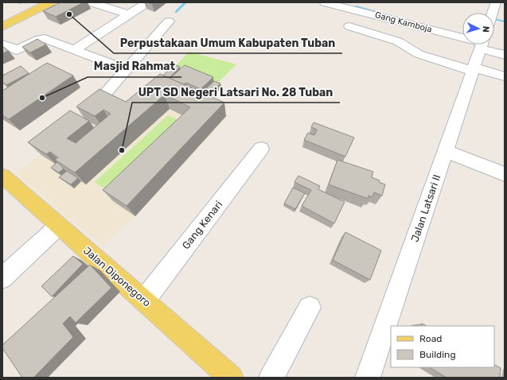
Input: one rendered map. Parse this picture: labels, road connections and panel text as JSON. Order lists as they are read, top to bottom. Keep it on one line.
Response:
{"streets":{"main road":["Jalan Diponegoro"],"street":["Gang Kamboja","Jalan Latsari II","Gang Kenari"]},"crossings":[["Gang Kenari","Jalan Diponegoro"]],"places":["Perpustakaan Umum Kabupaten Tuban","Masjid Rahmat","UPT SD Negeri Latsari No. 28 Tuban"],"legend":["Road","Building"],"north":"right"}
